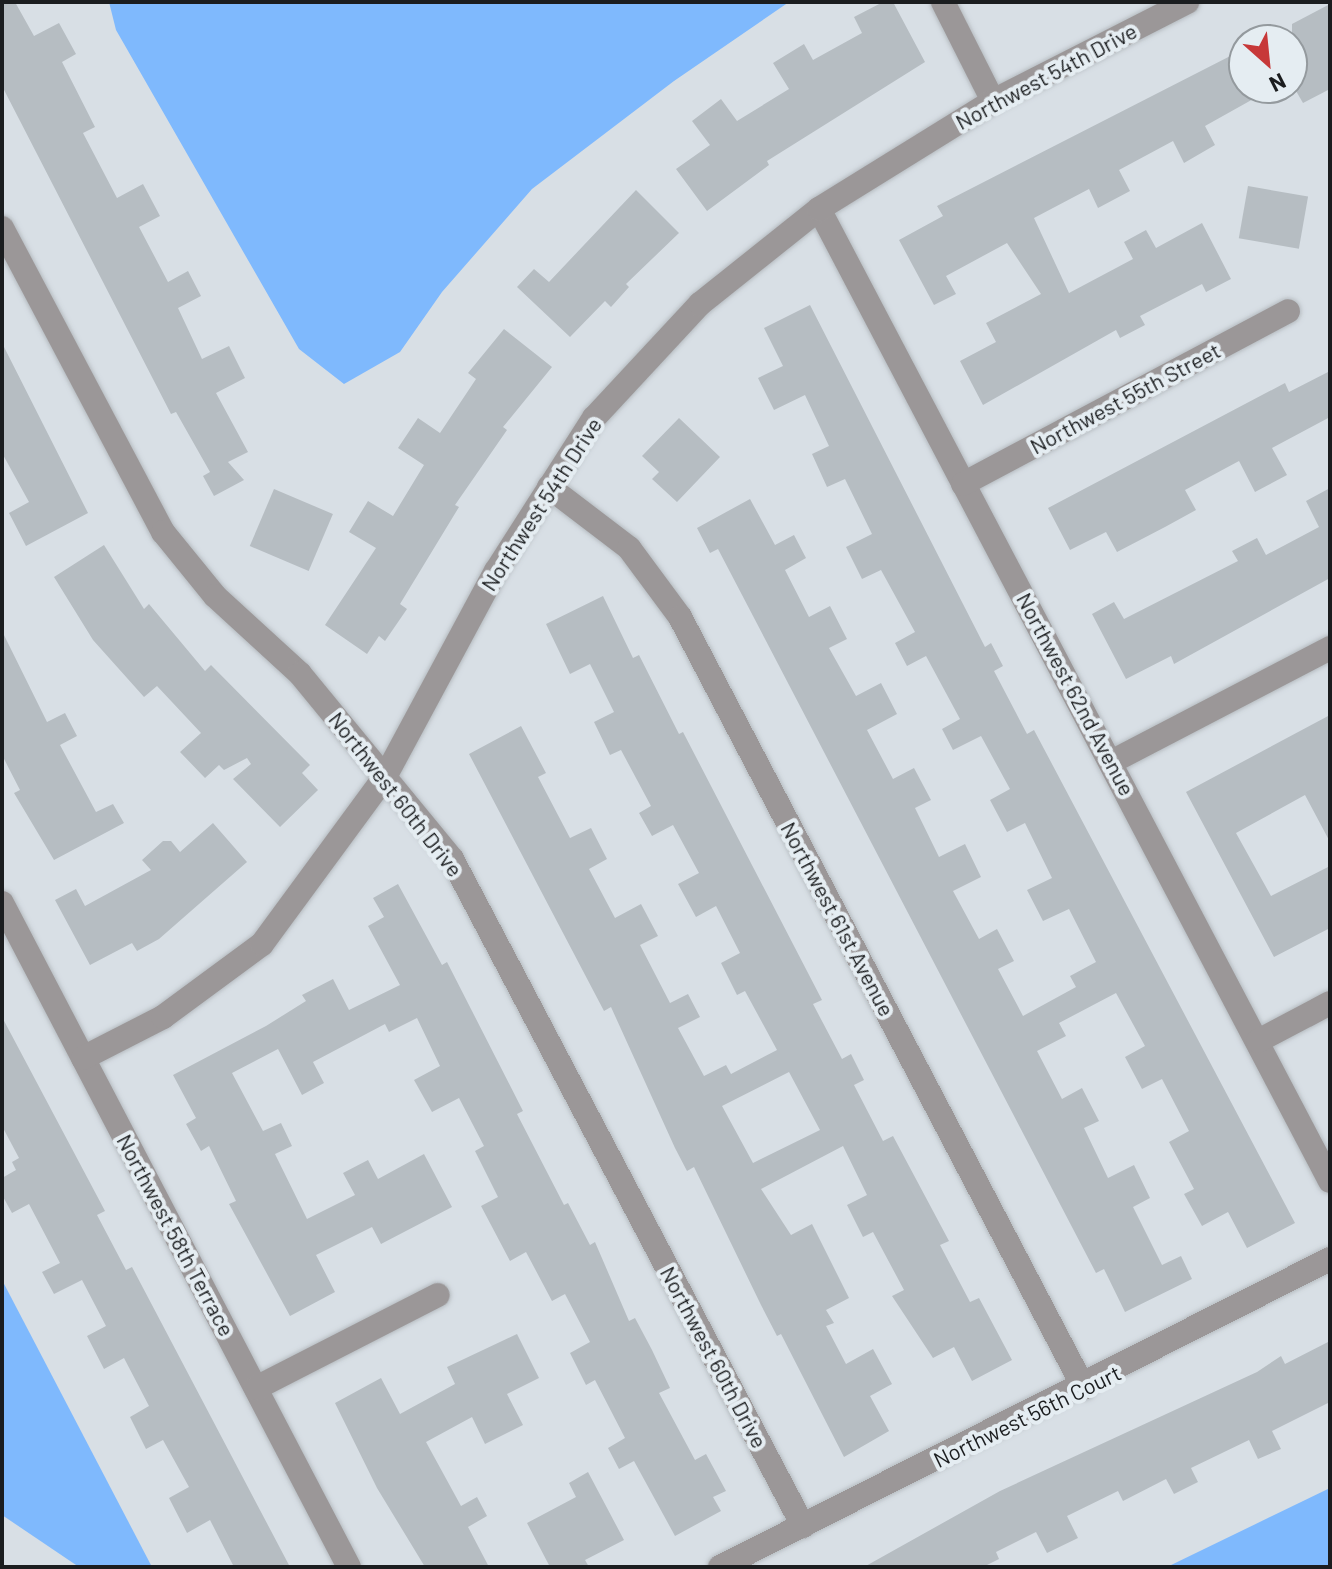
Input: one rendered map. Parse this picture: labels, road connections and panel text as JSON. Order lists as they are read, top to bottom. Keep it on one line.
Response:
{"streets":{"street":["Northwest 54th Drive","Northwest 55th Street","Northwest 62nd Avenue","Northwest 60th Drive","Northwest 61st Avenue","Northwest 58th Terrace","Northwest 56th Court"]},"crossings":[["Northwest 54th Drive","Northwest 62nd Avenue"],["Northwest 54th Drive","Northwest 60th Drive"],["Northwest 54th Drive","Northwest 61st Avenue"],["Northwest 54th Drive","Northwest 58th Terrace"],["Northwest 55th Street","Northwest 62nd Avenue"],["Northwest 60th Drive","Northwest 56th Court"],["Northwest 61st Avenue","Northwest 56th Court"]],"north":"bottom right"}
